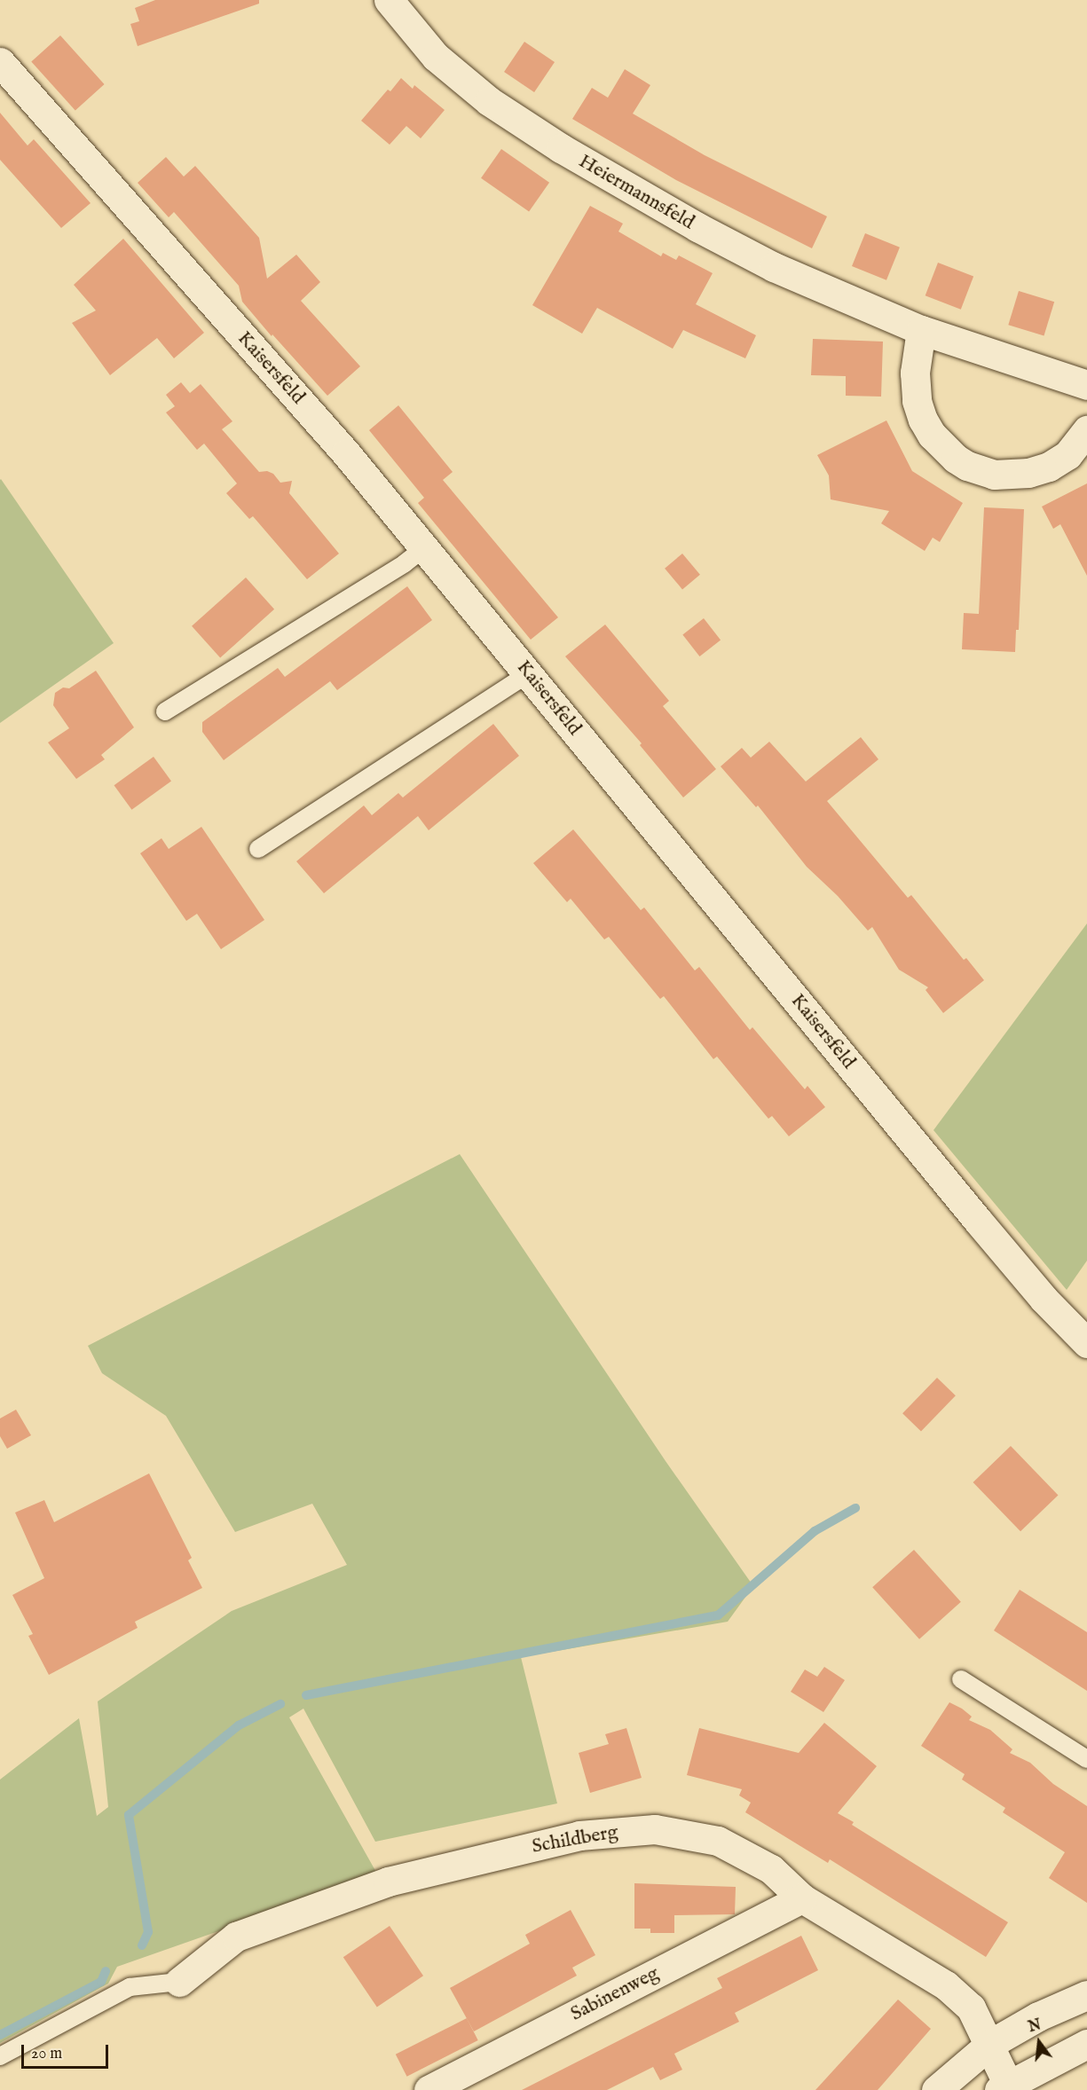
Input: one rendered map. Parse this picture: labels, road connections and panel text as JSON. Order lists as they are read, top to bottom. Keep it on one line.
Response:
{"streets":{"street":["Heiermannsfeld","Kaisersfeld","Schildberg","Sabinenweg"]},"crossings":[["Schildberg","Sabinenweg"]],"scale_bar":"20 m","north":"top"}
